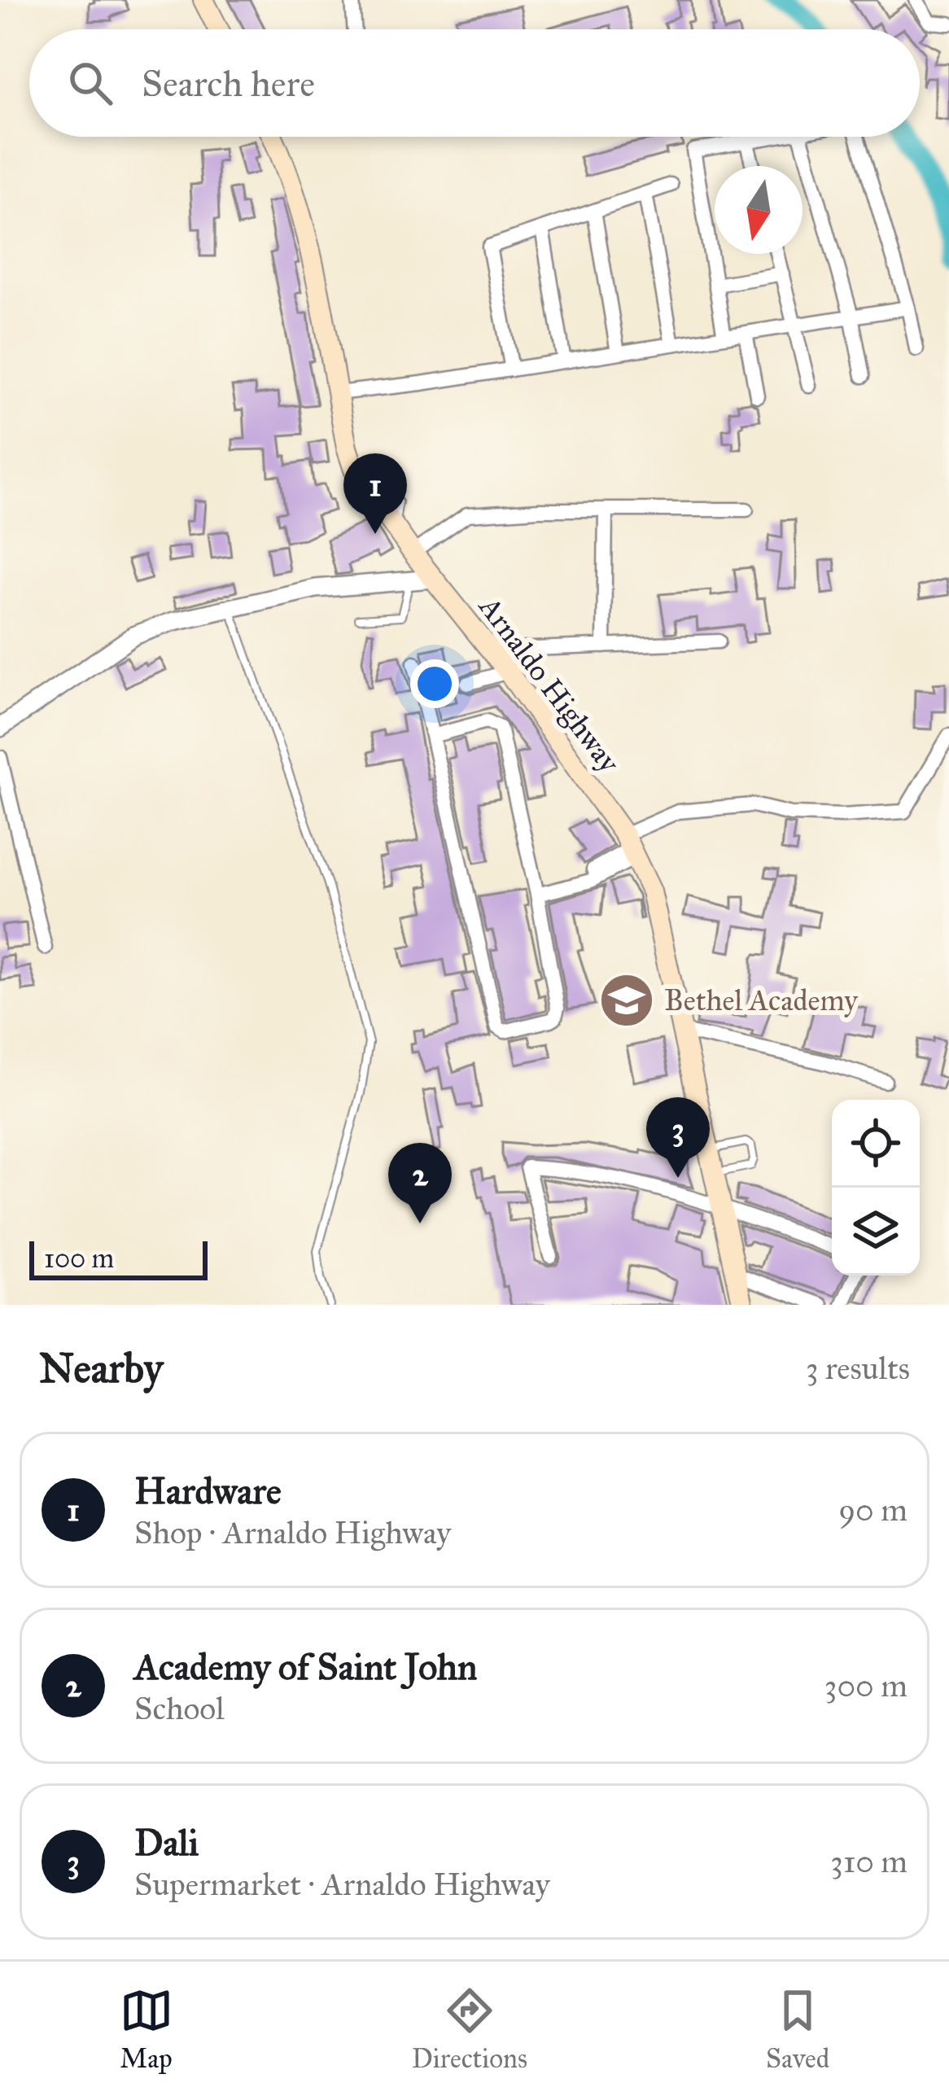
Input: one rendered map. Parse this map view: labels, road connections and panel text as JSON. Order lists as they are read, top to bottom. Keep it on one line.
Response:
{"streets":{"main road":["Arnaldo Highway"]},"places":{"school or university":["Bethel Academy"]},"scale_bar":"100 m","north":"bottom","page":{"search":"Search here","pins":["1","3","2"],"scale":"100 m","heading":["Nearby","3 results"],"list":[{"mark":"1","name":"Hardware","note":"Shop · Arnaldo Highway","value":"90 m"},{"mark":"2","name":"Academy of Saint John","note":"School","value":"300 m"},{"mark":"3","name":"Dali","note":"Supermarket · Arnaldo Highway","value":"310 m"}],"nav":["Map","Directions","Saved"]}}
